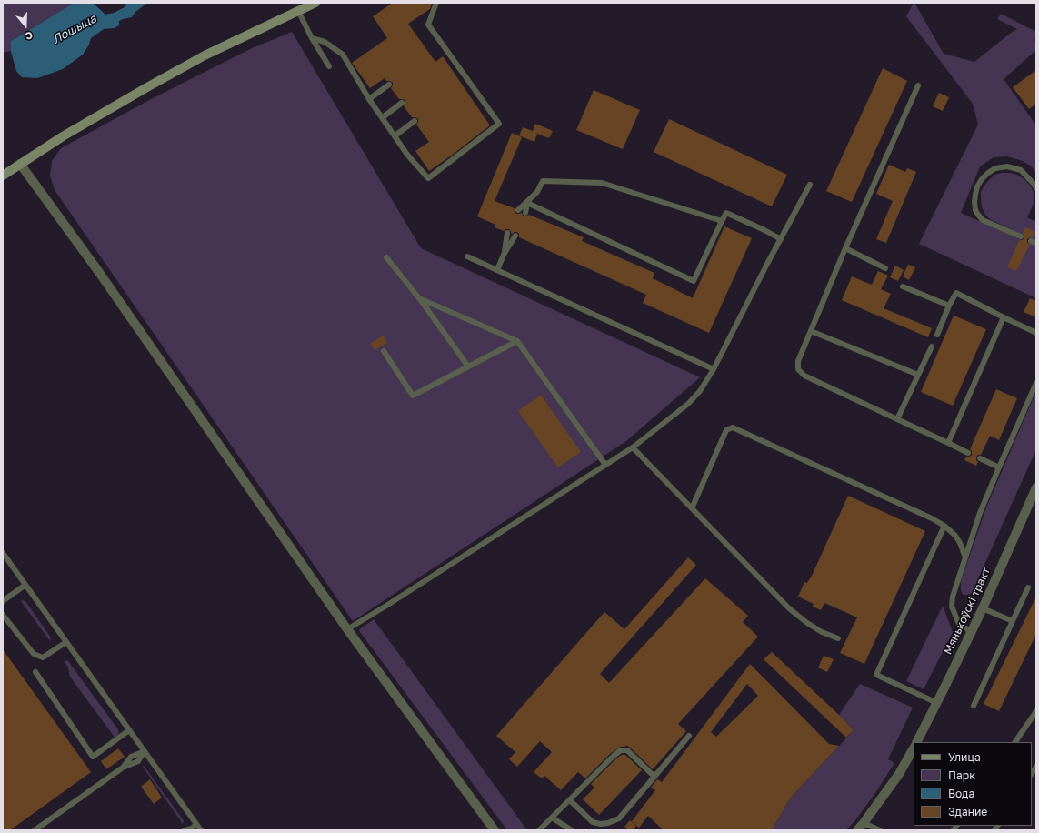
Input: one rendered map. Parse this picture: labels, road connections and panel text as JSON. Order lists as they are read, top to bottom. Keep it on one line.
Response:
{"streets":{"street":["Мянькоўскі тракт"]},"water":["Лошыца"],"legend":["Улица","Парк","Вода","Здание"],"north":"bottom"}
